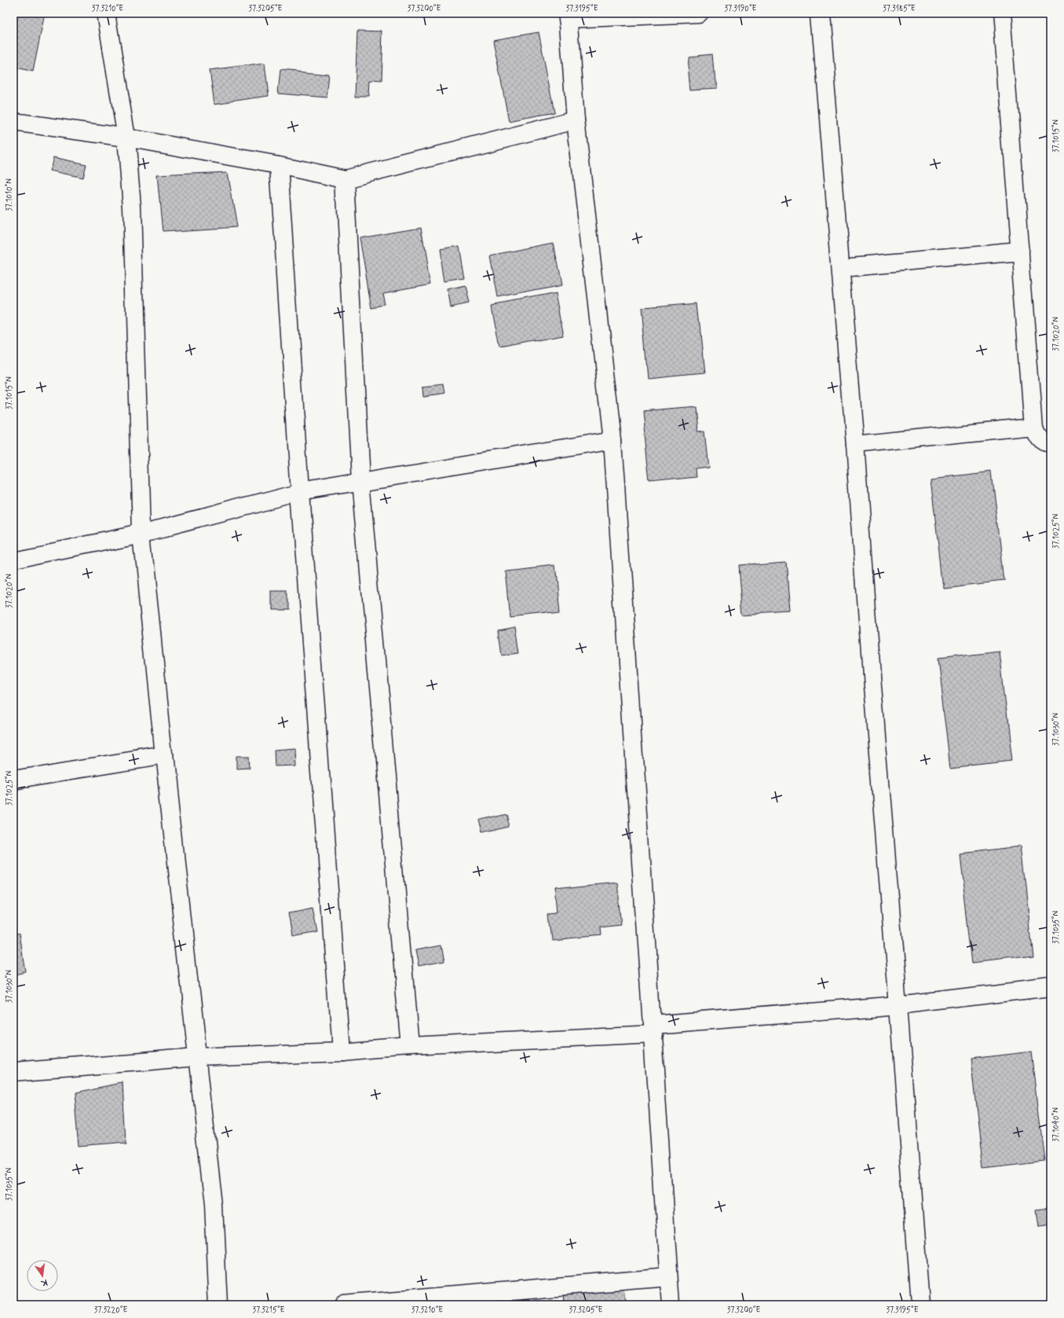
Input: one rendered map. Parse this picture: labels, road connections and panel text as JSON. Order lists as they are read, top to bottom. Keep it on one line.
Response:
{"north":"bottom","coordinates":["37.3210°E","37.3205°E","37.3200°E","37.3195°E","37.3190°E","37.3185°E","37.1015°N","37.1010°N","37.1020°N","37.1025°N","37.1030°N","37.1035°N","37.1040°N","37.3220°E","37.3215°E"]}
